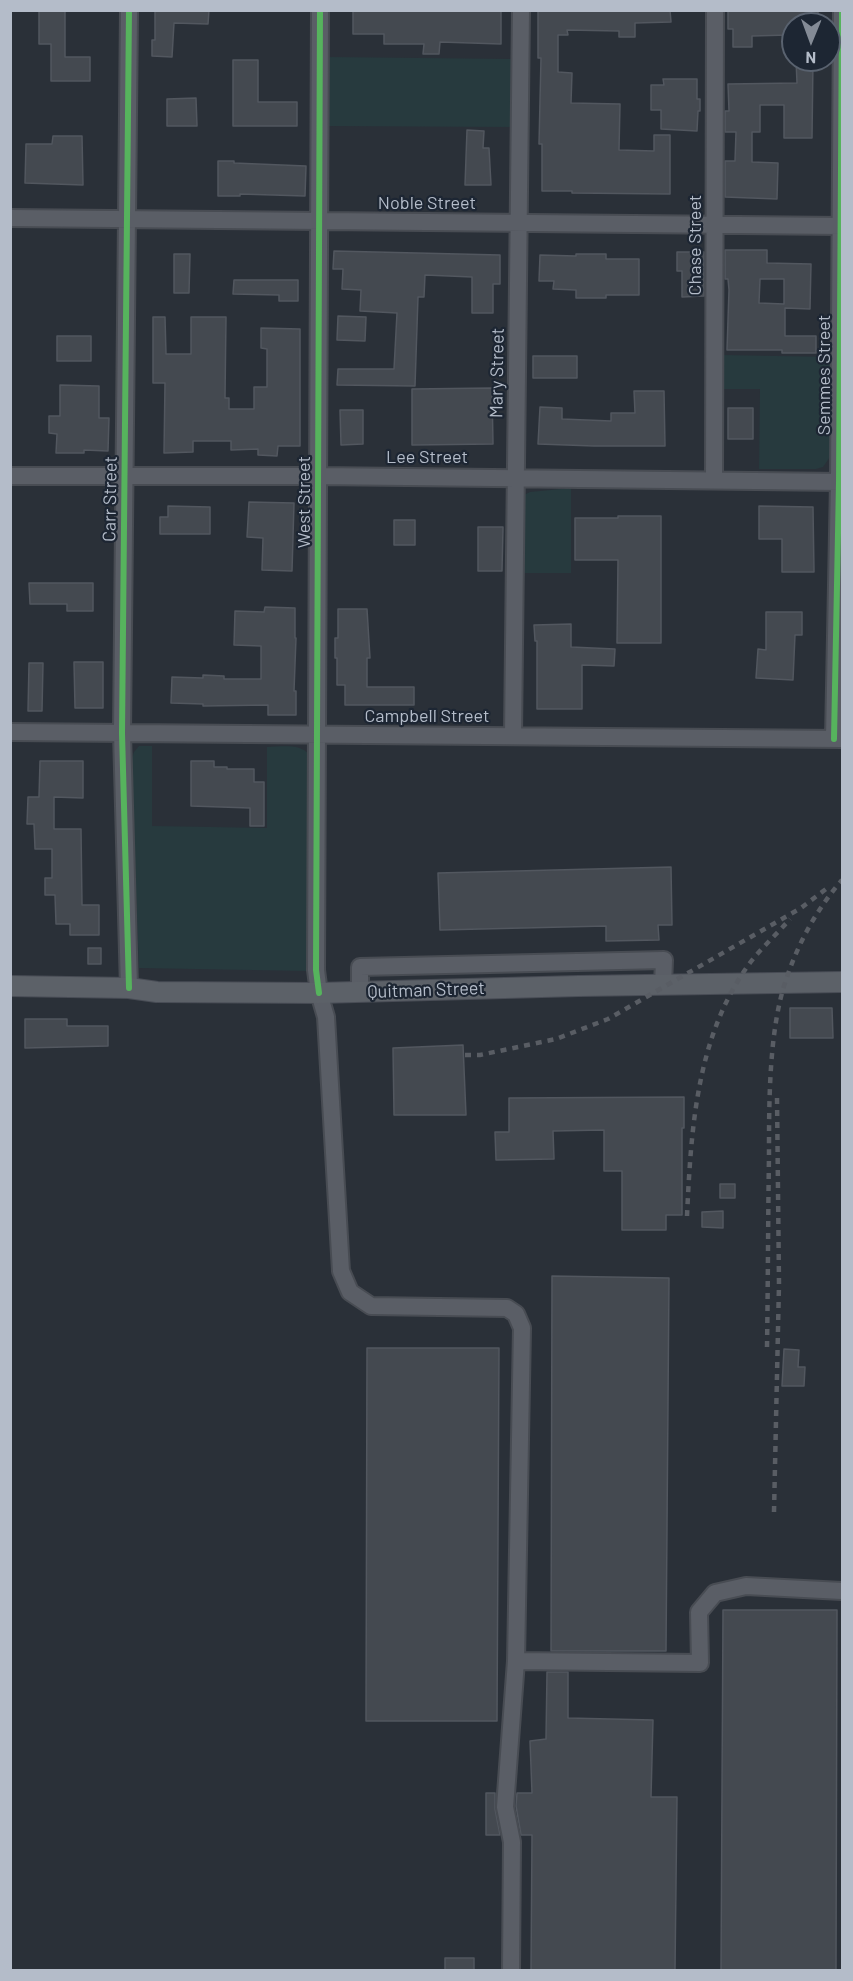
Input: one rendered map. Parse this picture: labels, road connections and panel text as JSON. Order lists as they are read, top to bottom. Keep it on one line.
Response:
{"streets":{"main road":["Quitman Street"],"street":["Noble Street","Chase Street","Mary Street","Semmes Street","Lee Street","Carr Street","West Street","Campbell Street"]},"crossings":[["Noble Street","Chase Street"],["Noble Street","Mary Street"],["Noble Street","Semmes Street"],["Noble Street","Carr Street"],["Noble Street","West Street"],["Chase Street","Lee Street"],["Mary Street","Lee Street"],["Mary Street","Campbell Street"],["Semmes Street","Lee Street"],["Semmes Street","Campbell Street"],["Lee Street","Carr Street"],["Lee Street","West Street"],["Carr Street","Campbell Street"],["Carr Street","Quitman Street"],["West Street","Campbell Street"],["West Street","Quitman Street"]],"north":"bottom"}
